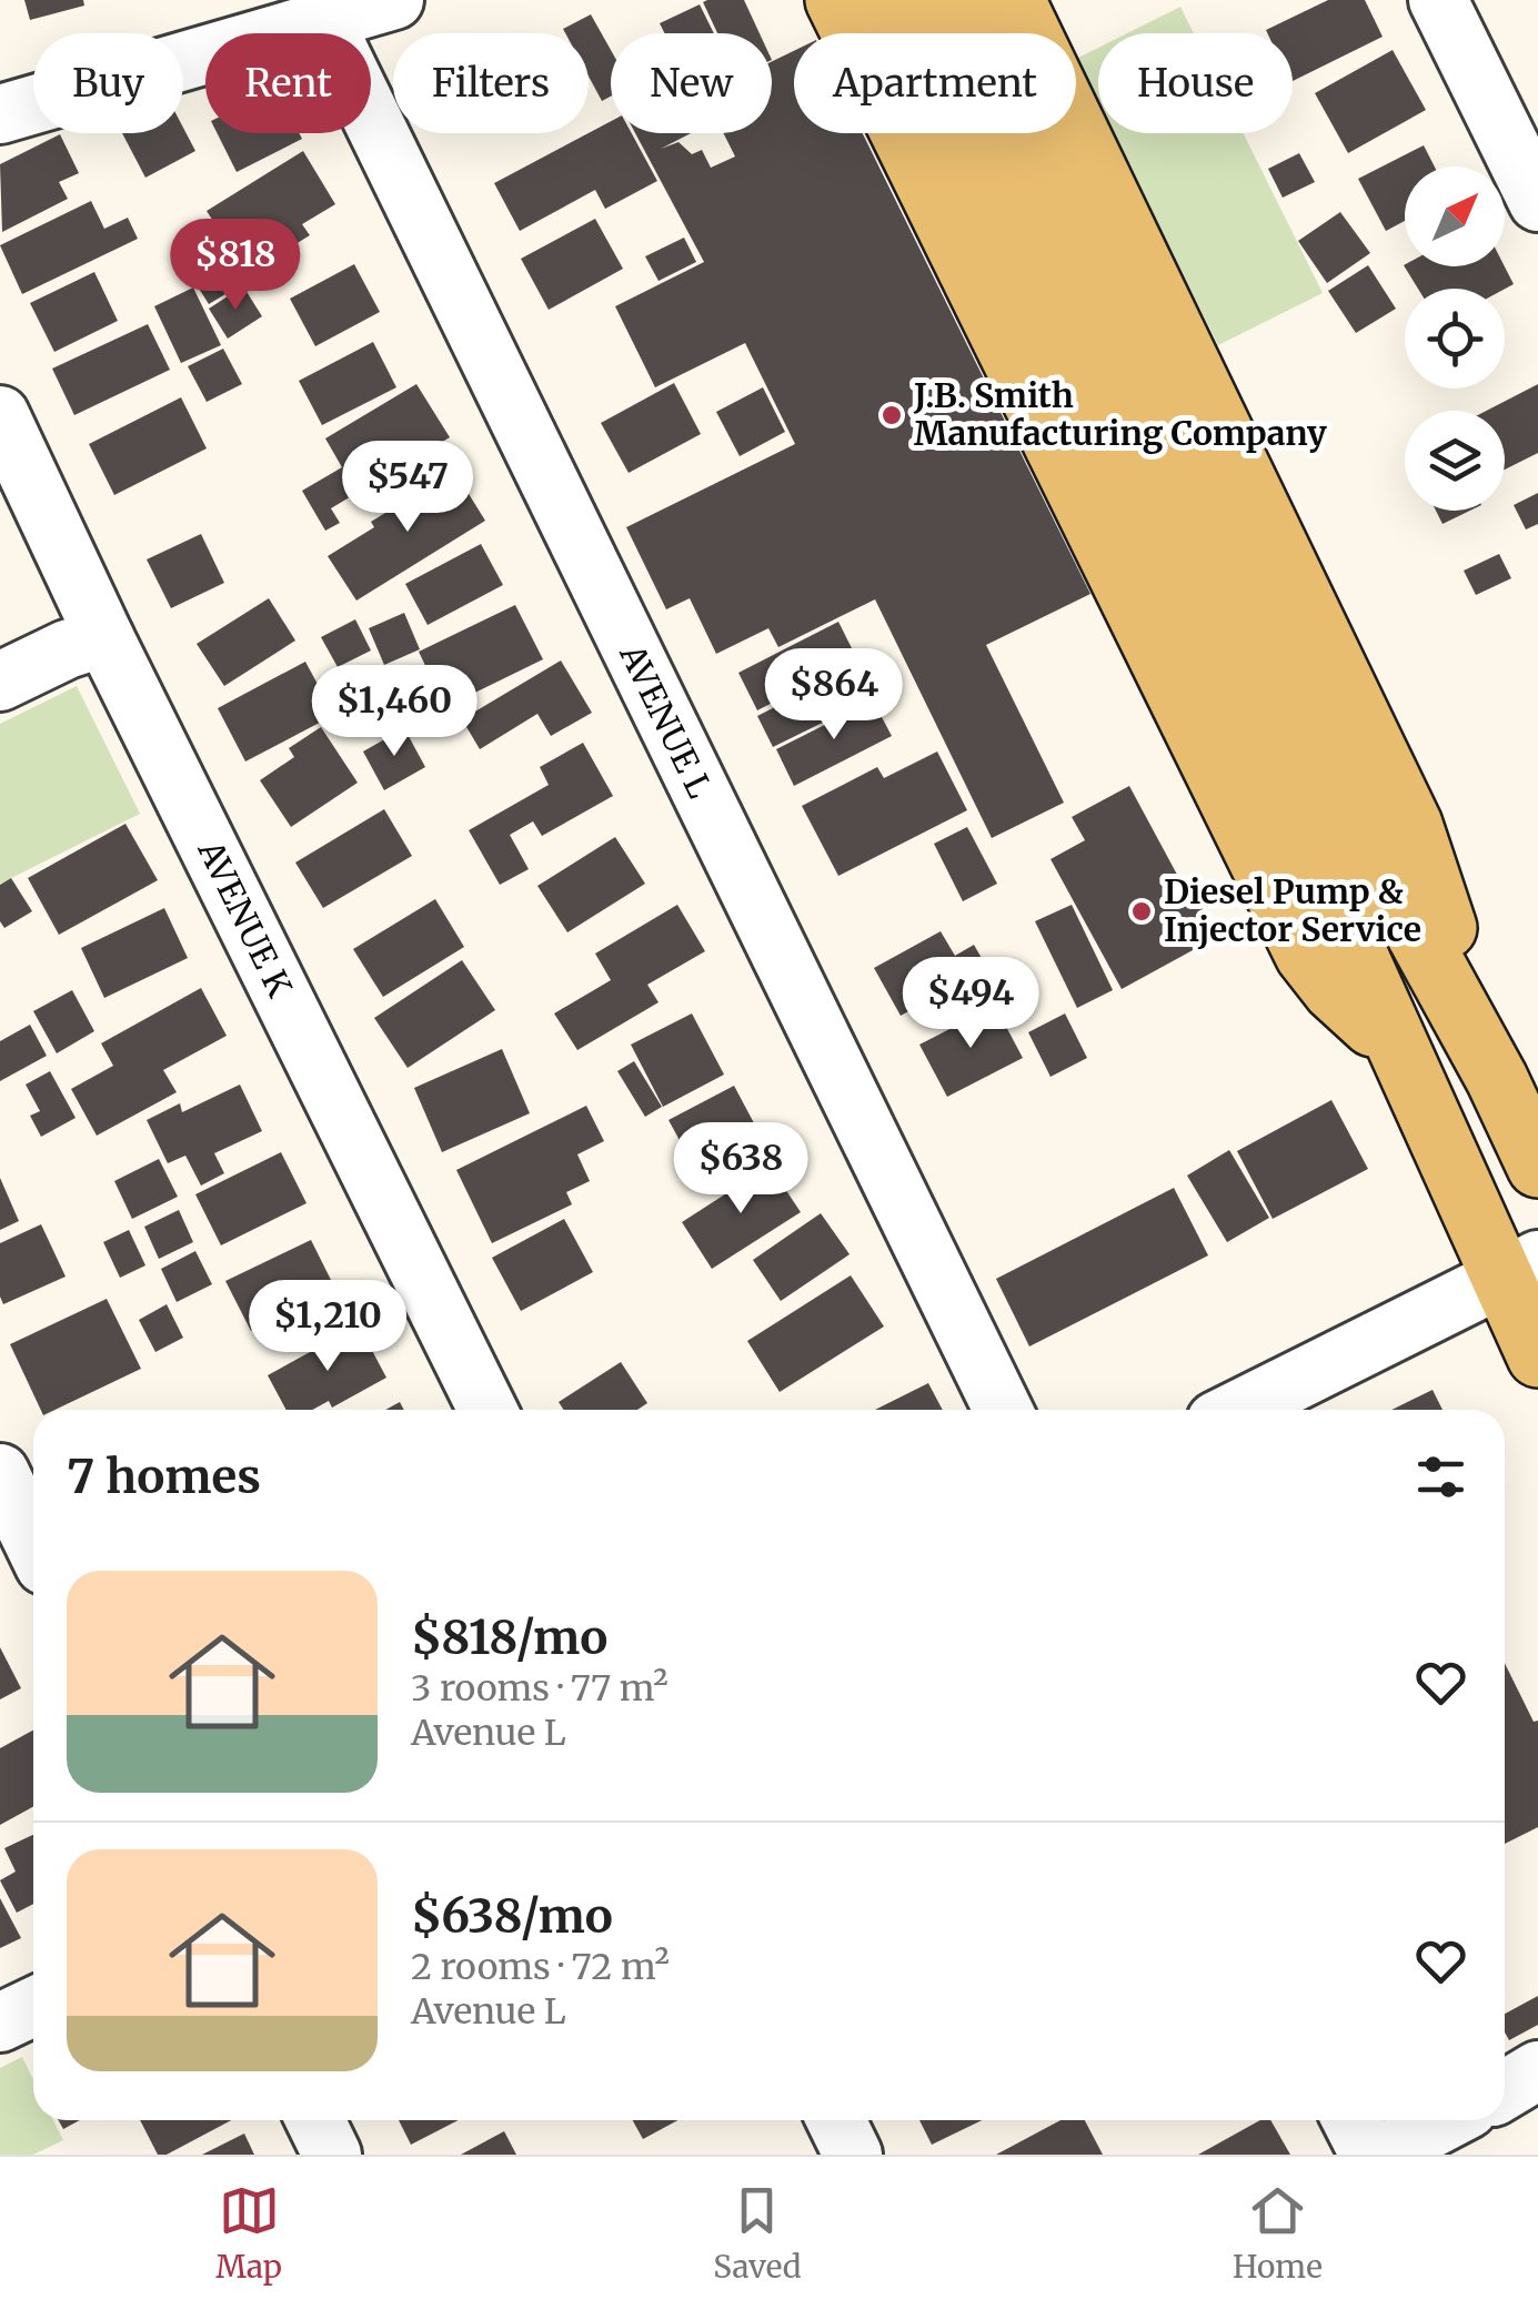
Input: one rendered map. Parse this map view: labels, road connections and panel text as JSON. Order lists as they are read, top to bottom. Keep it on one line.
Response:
{"streets":{"street":["AVENUE L","AVENUE K"]},"places":["J.B. Smith Manufacturing Company","Diesel Pump & Injector Service"],"north":"top right","page":{"chip":["Buy","Rent","Filters","New","Apartment","House"],"price":["$818","$547","$864","$1,460","$494","$638","$1,210"],"heading":"7 homes","list":[{"name":"$818/mo","note":"3 rooms · 77 m² · Avenue L"},{"name":"$638/mo","note":"2 rooms · 72 m² · Avenue L"}],"tabs":["Map","Saved","Home"]}}
